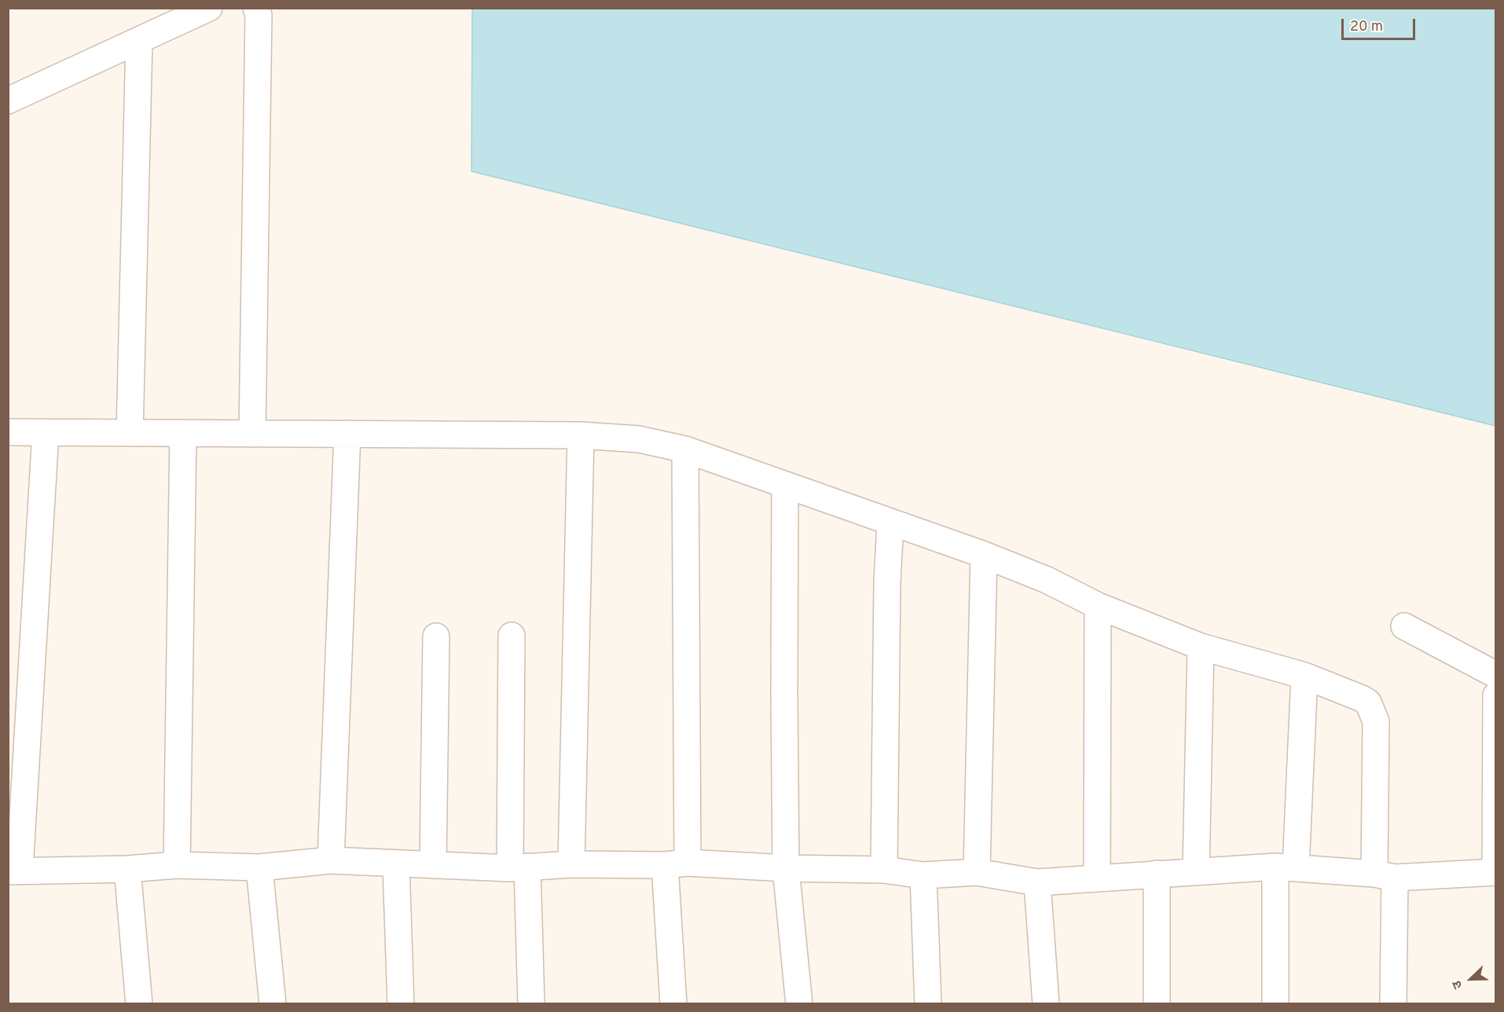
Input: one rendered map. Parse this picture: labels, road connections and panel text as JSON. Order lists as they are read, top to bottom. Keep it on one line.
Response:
{"scale_bar":"20 m","north":"bottom left"}
